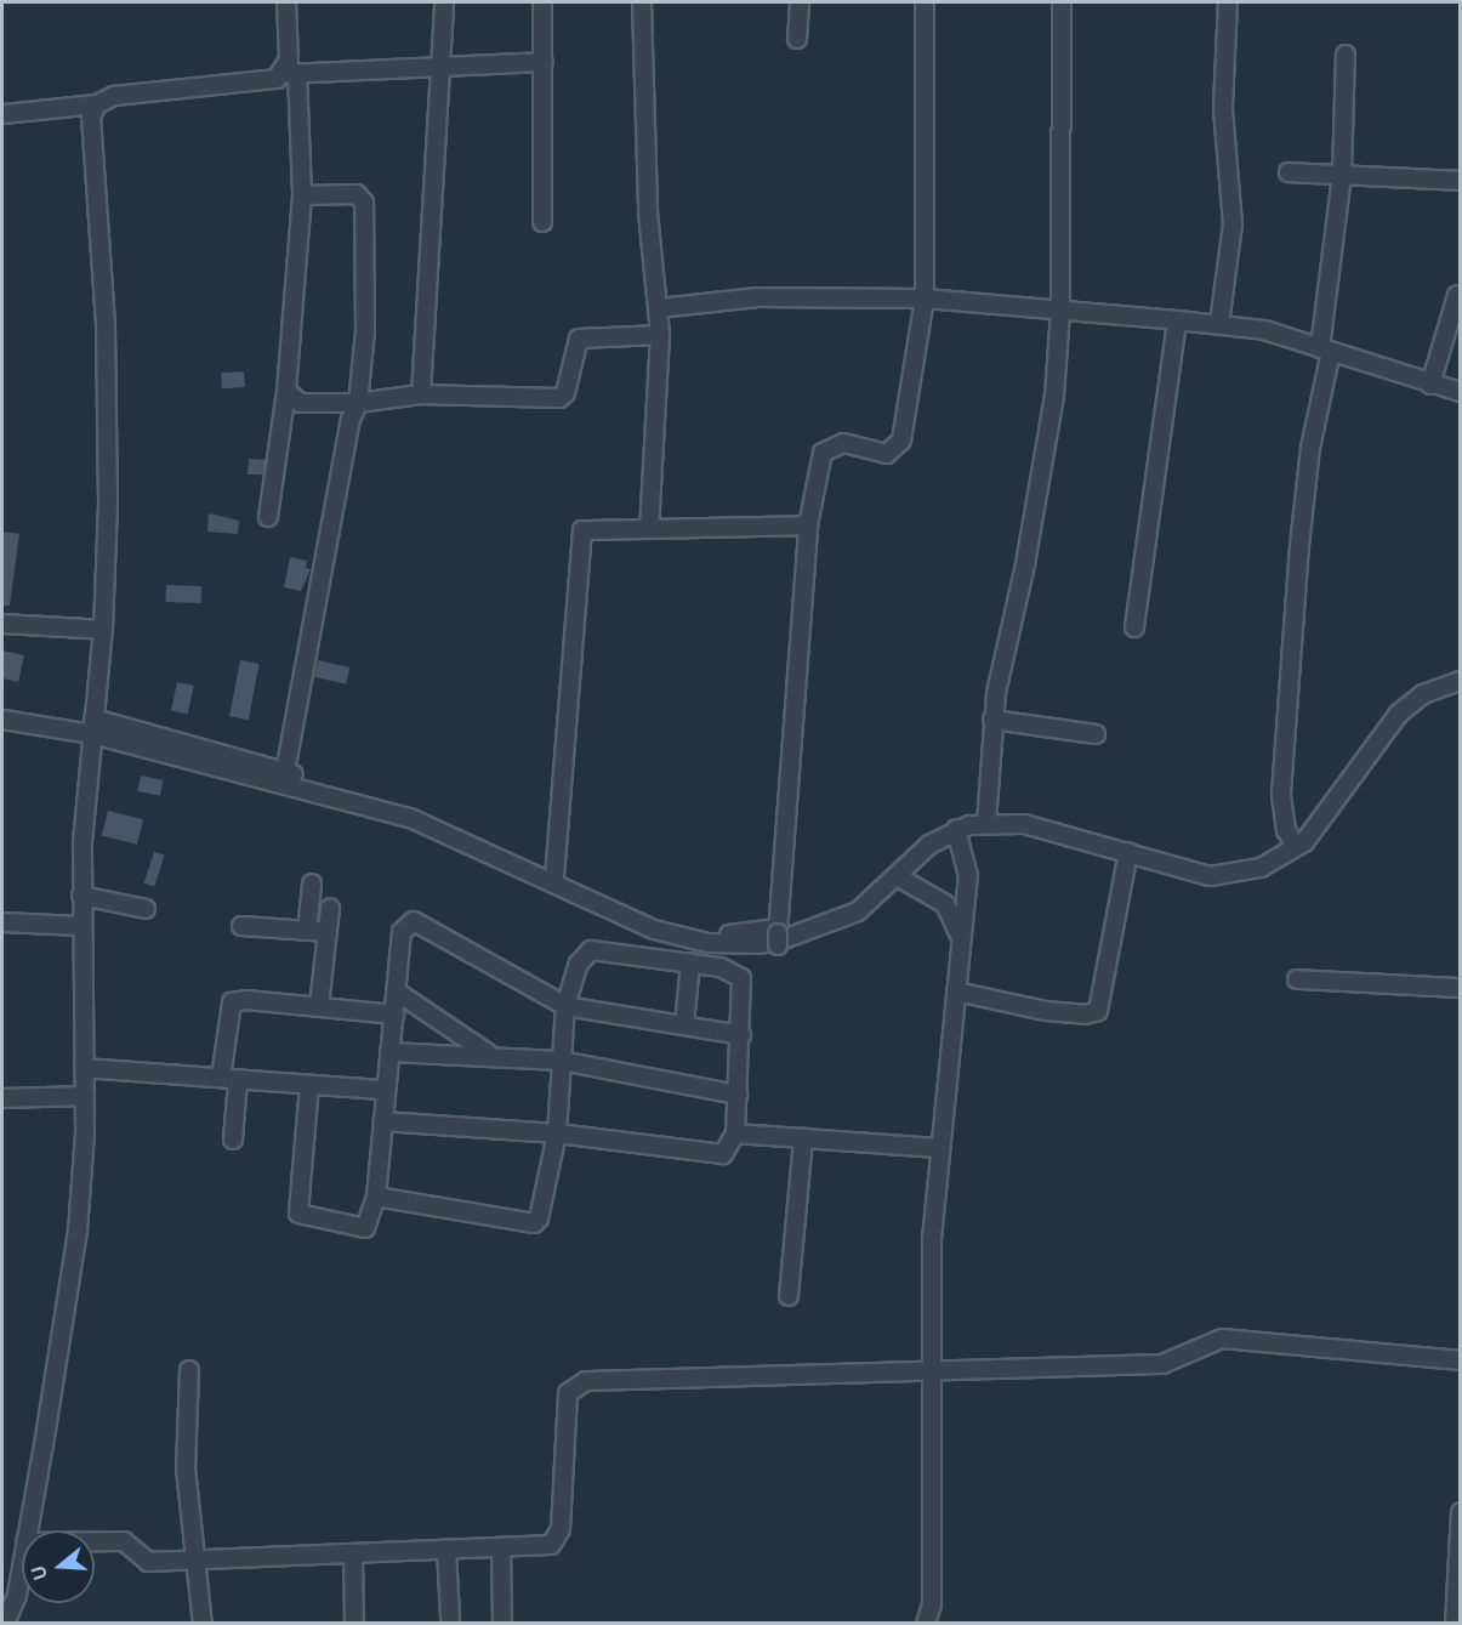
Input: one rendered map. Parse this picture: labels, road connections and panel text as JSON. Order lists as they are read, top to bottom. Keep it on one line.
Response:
{"north":"left"}
